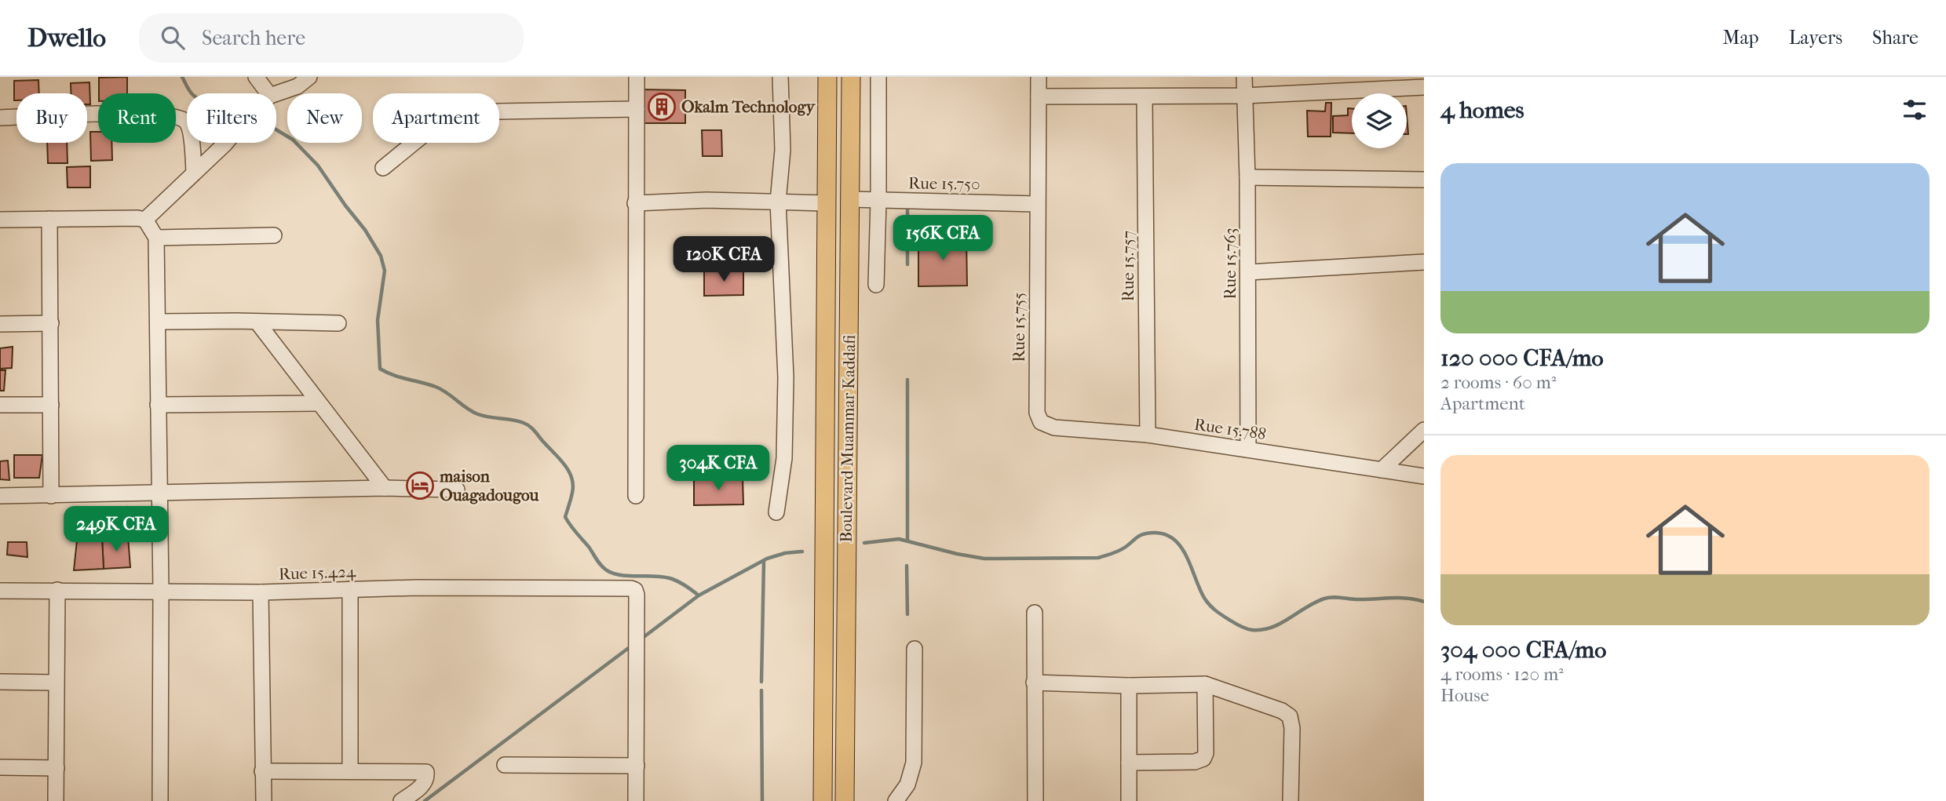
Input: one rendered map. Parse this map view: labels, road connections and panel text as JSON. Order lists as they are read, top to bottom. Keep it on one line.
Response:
{"streets":{"main road":["Boulevard Muammar Kaddafi"],"street":["Rue 15.750","Rue 15.763","Rue 15.757","Rue 15.755","Rue 15.788","Rue 15.424"]},"crossings":[["Rue 15.750","Rue 15.755"],["Rue 15.750","Boulevard Muammar Kaddafi"],["Rue 15.763","Rue 15.788"],["Rue 15.757","Rue 15.788"],["Rue 15.755","Rue 15.788"]],"places":{"building":["Okalm Technology"],"hotel":["maison Ouagadougou"]},"page":{"header":"Dwello","search":"Search here","nav":["Map","Layers","Share"],"heading":"4 homes","chip":["Buy","Rent","Filters","New","Apartment"],"list":[{"name":"120 000 CFA/mo","note":"2 rooms · 60 m² · Apartment"},{"name":"304 000 CFA/mo","note":"4 rooms · 120 m² · House"}],"price":["156K CFA","120K CFA","304K CFA","249K CFA"]}}
